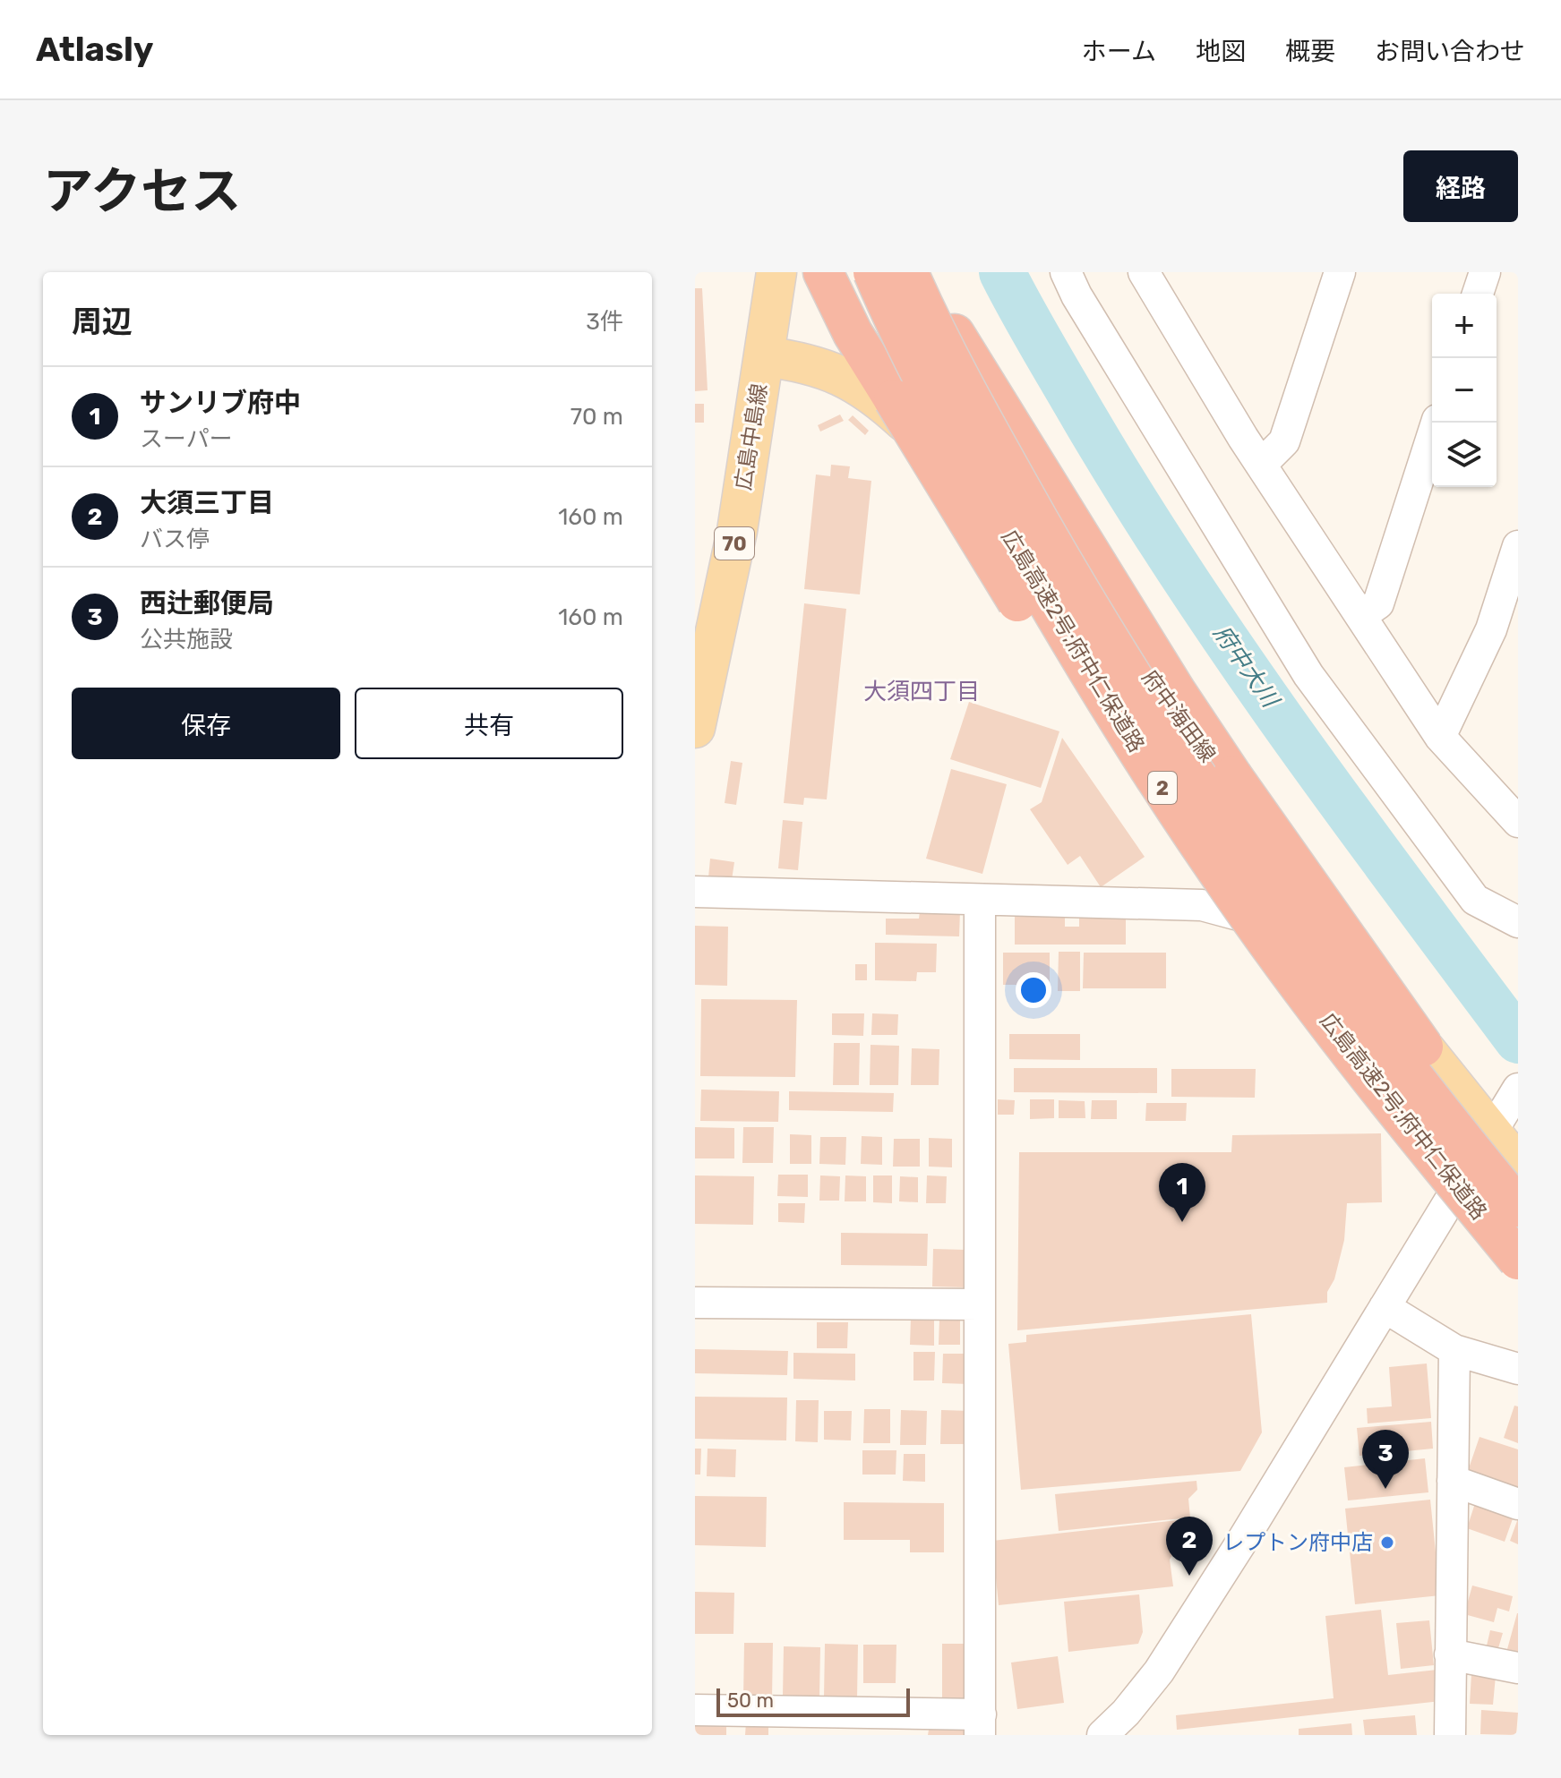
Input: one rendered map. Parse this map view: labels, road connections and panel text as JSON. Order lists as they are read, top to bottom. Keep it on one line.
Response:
{"streets":{"highway":["広島高速2号;府中仁保道路","2"],"main road":["広島中島線","70","府中海田線"]},"crossings":[["広島中島線","府中海田線"]],"districts":["大須四丁目"],"water":["府中大川"],"places":["レプトン府中店"],"scale_bar":"50 m","page":{"header":"Atlasly","nav":["ホーム","地図","概要","お問い合わせ"],"title":"アクセス","buttons":["経路",["保存","共有"]],"heading":["周辺","3件"],"map_buttons":["+","−"],"list":[{"mark":"1","name":"サンリブ府中","note":"スーパー","value":"70 m"},{"mark":"2","name":"大須三丁目","note":"バス停","value":"160 m"},{"mark":"3","name":"西辻郵便局","note":"公共施設","value":"160 m"}],"pins":["1","3","2"],"scale":"50 m"}}
